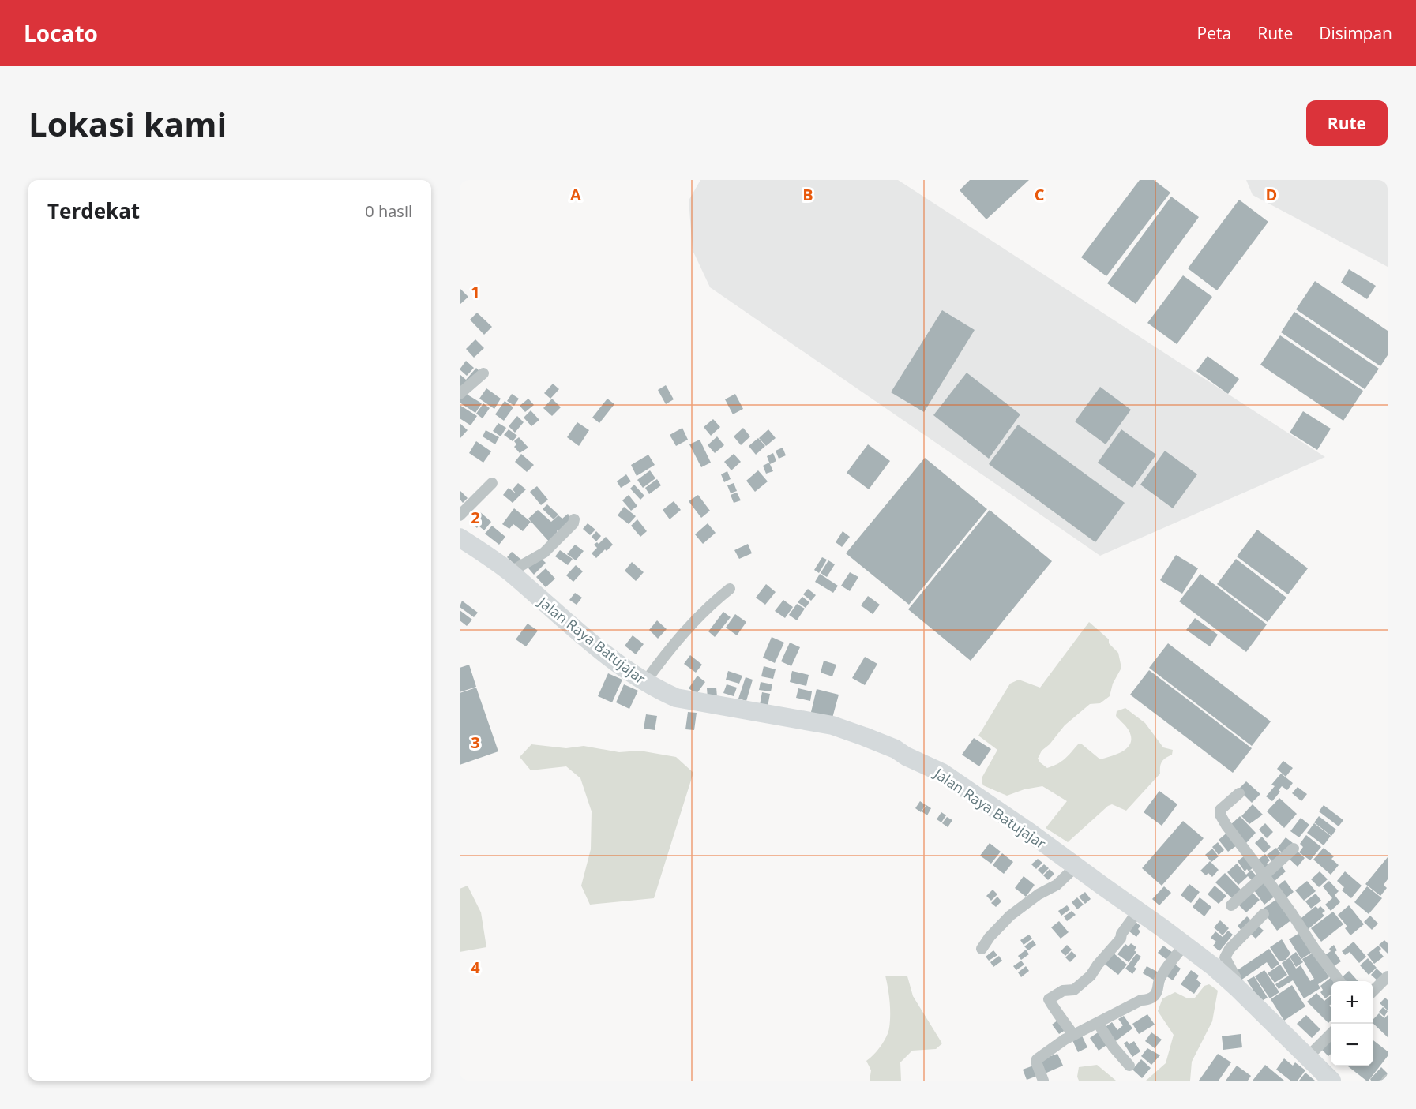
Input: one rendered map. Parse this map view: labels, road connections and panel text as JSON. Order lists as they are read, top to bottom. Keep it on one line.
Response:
{"streets":{"highway":["Jalan Raya Batujajar"]},"page":{"header":"Locato","nav":["Peta","Rute","Disimpan"],"buttons":"Rute","title":"Lokasi kami","heading":["Terdekat","0 hasil"],"map_buttons":["+","−"]},"grid":{"columns":["A","B","C","D"],"rows":["1","2","3","4"]}}
